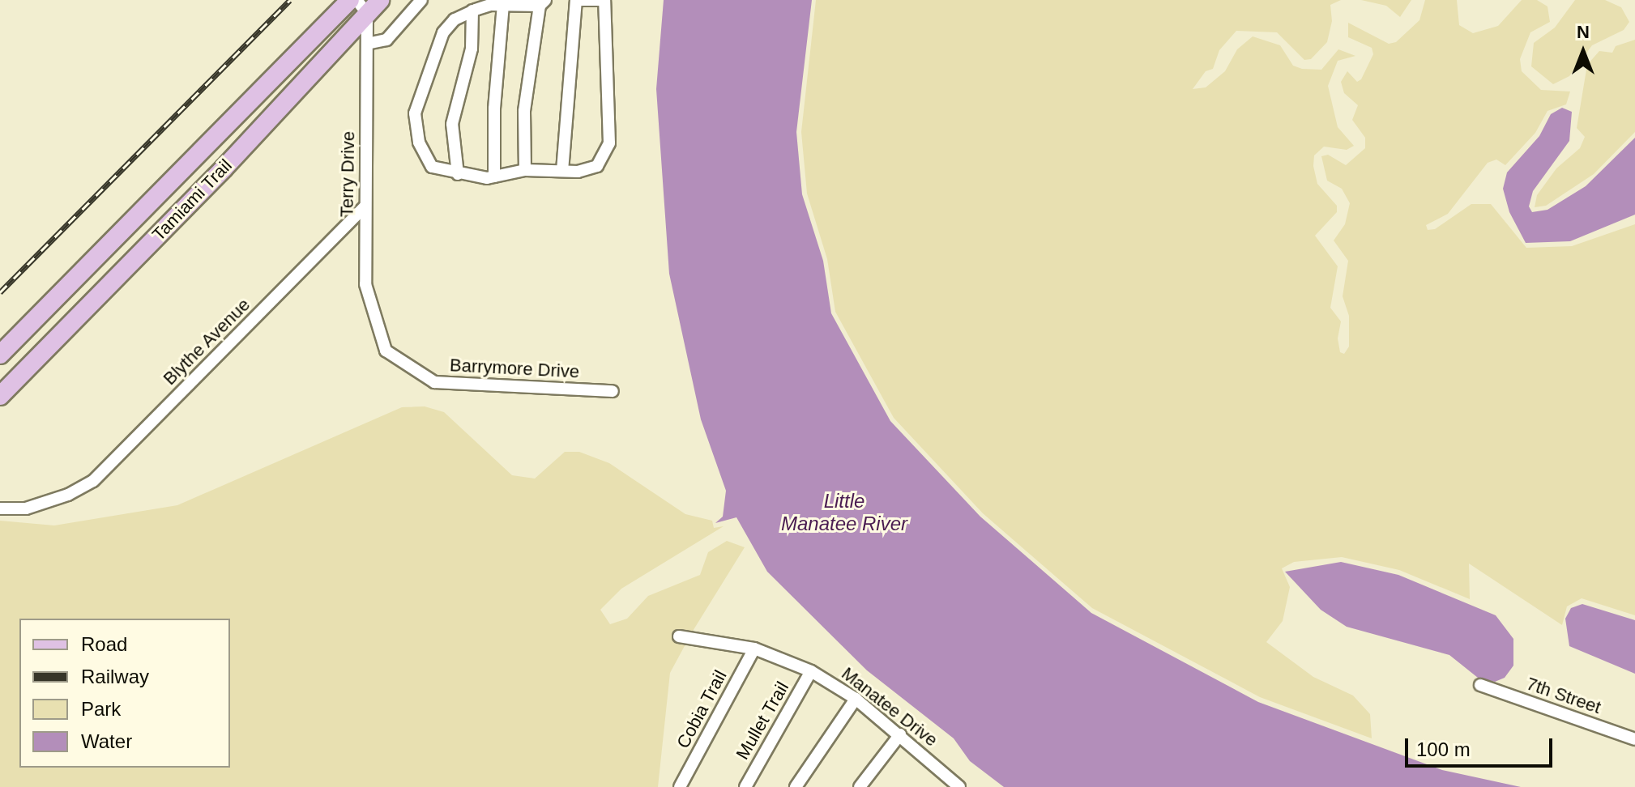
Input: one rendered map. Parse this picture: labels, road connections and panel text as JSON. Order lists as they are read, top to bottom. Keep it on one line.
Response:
{"streets":{"main road":["Tamiami Trail"],"street":["Terry Drive","Blythe Avenue","Barrymore Drive","7th Street","Manatee Drive","Cobia Trail","Mullet Trail"]},"crossings":[["Terry Drive","Tamiami Trail"],["Terry Drive","Blythe Avenue"],["Terry Drive","Barrymore Drive"],["Manatee Drive","Cobia Trail"],["Manatee Drive","Mullet Trail"]],"water":["Little Manatee River"],"legend":["Road","Railway","Park","Water"],"scale_bar":"100 m","north":"top"}
